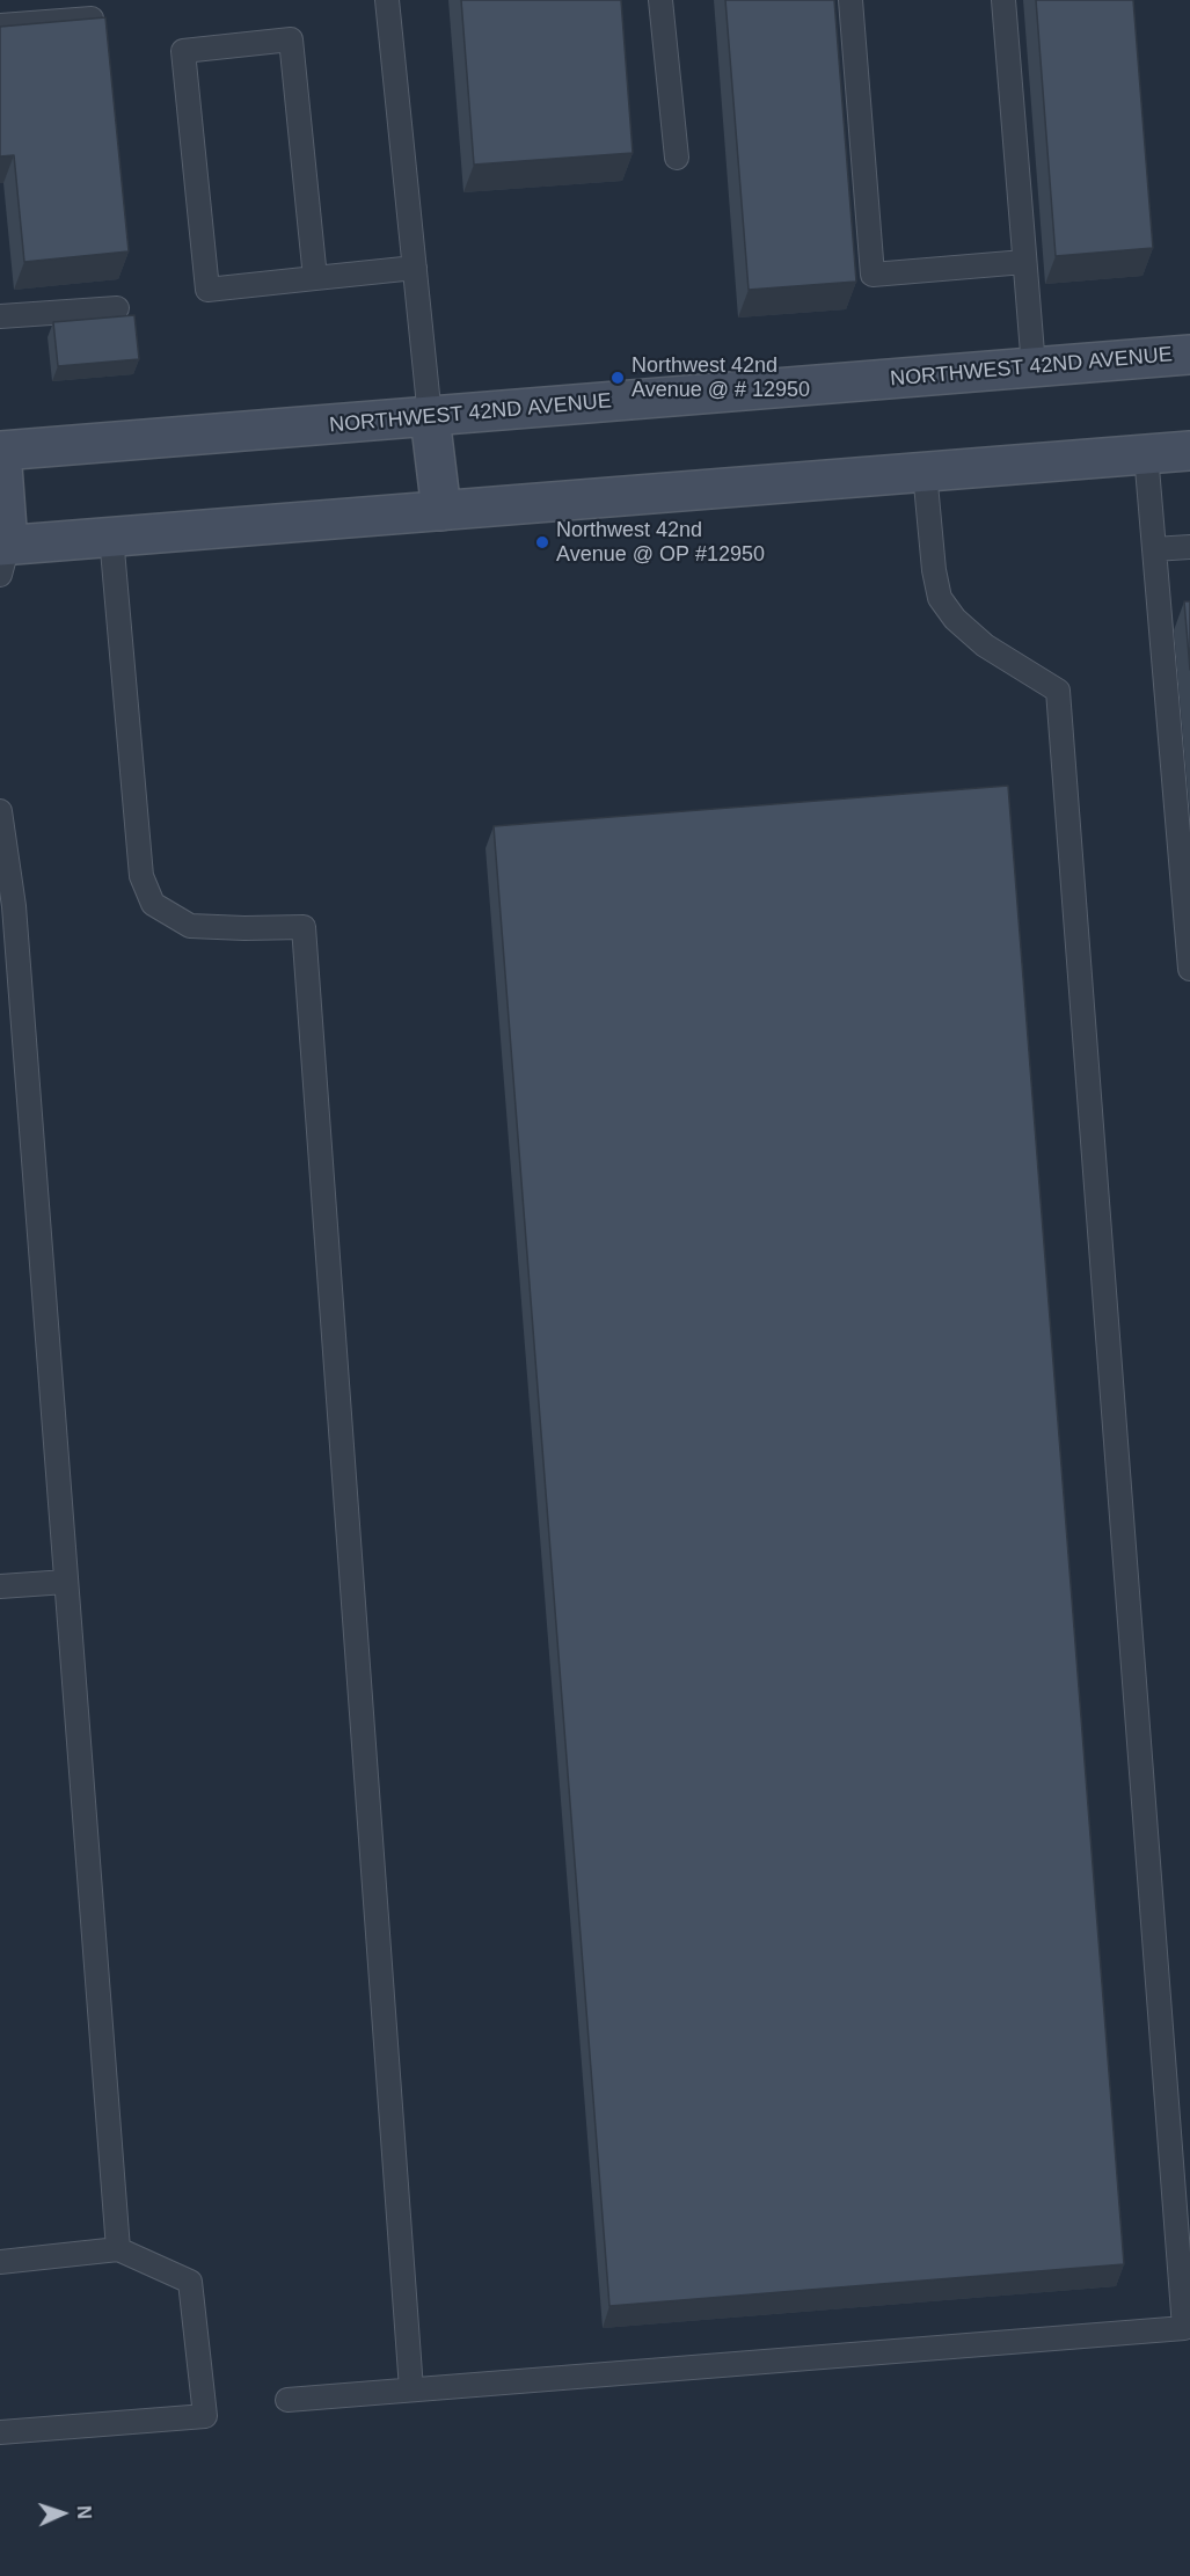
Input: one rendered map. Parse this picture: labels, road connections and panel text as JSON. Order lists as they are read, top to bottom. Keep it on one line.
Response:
{"streets":{"main road":["NORTHWEST 42ND AVENUE"]},"places":["Northwest 42nd Avenue @ # 12950","Northwest 42nd Avenue @ OP #12950"],"north":"right"}
